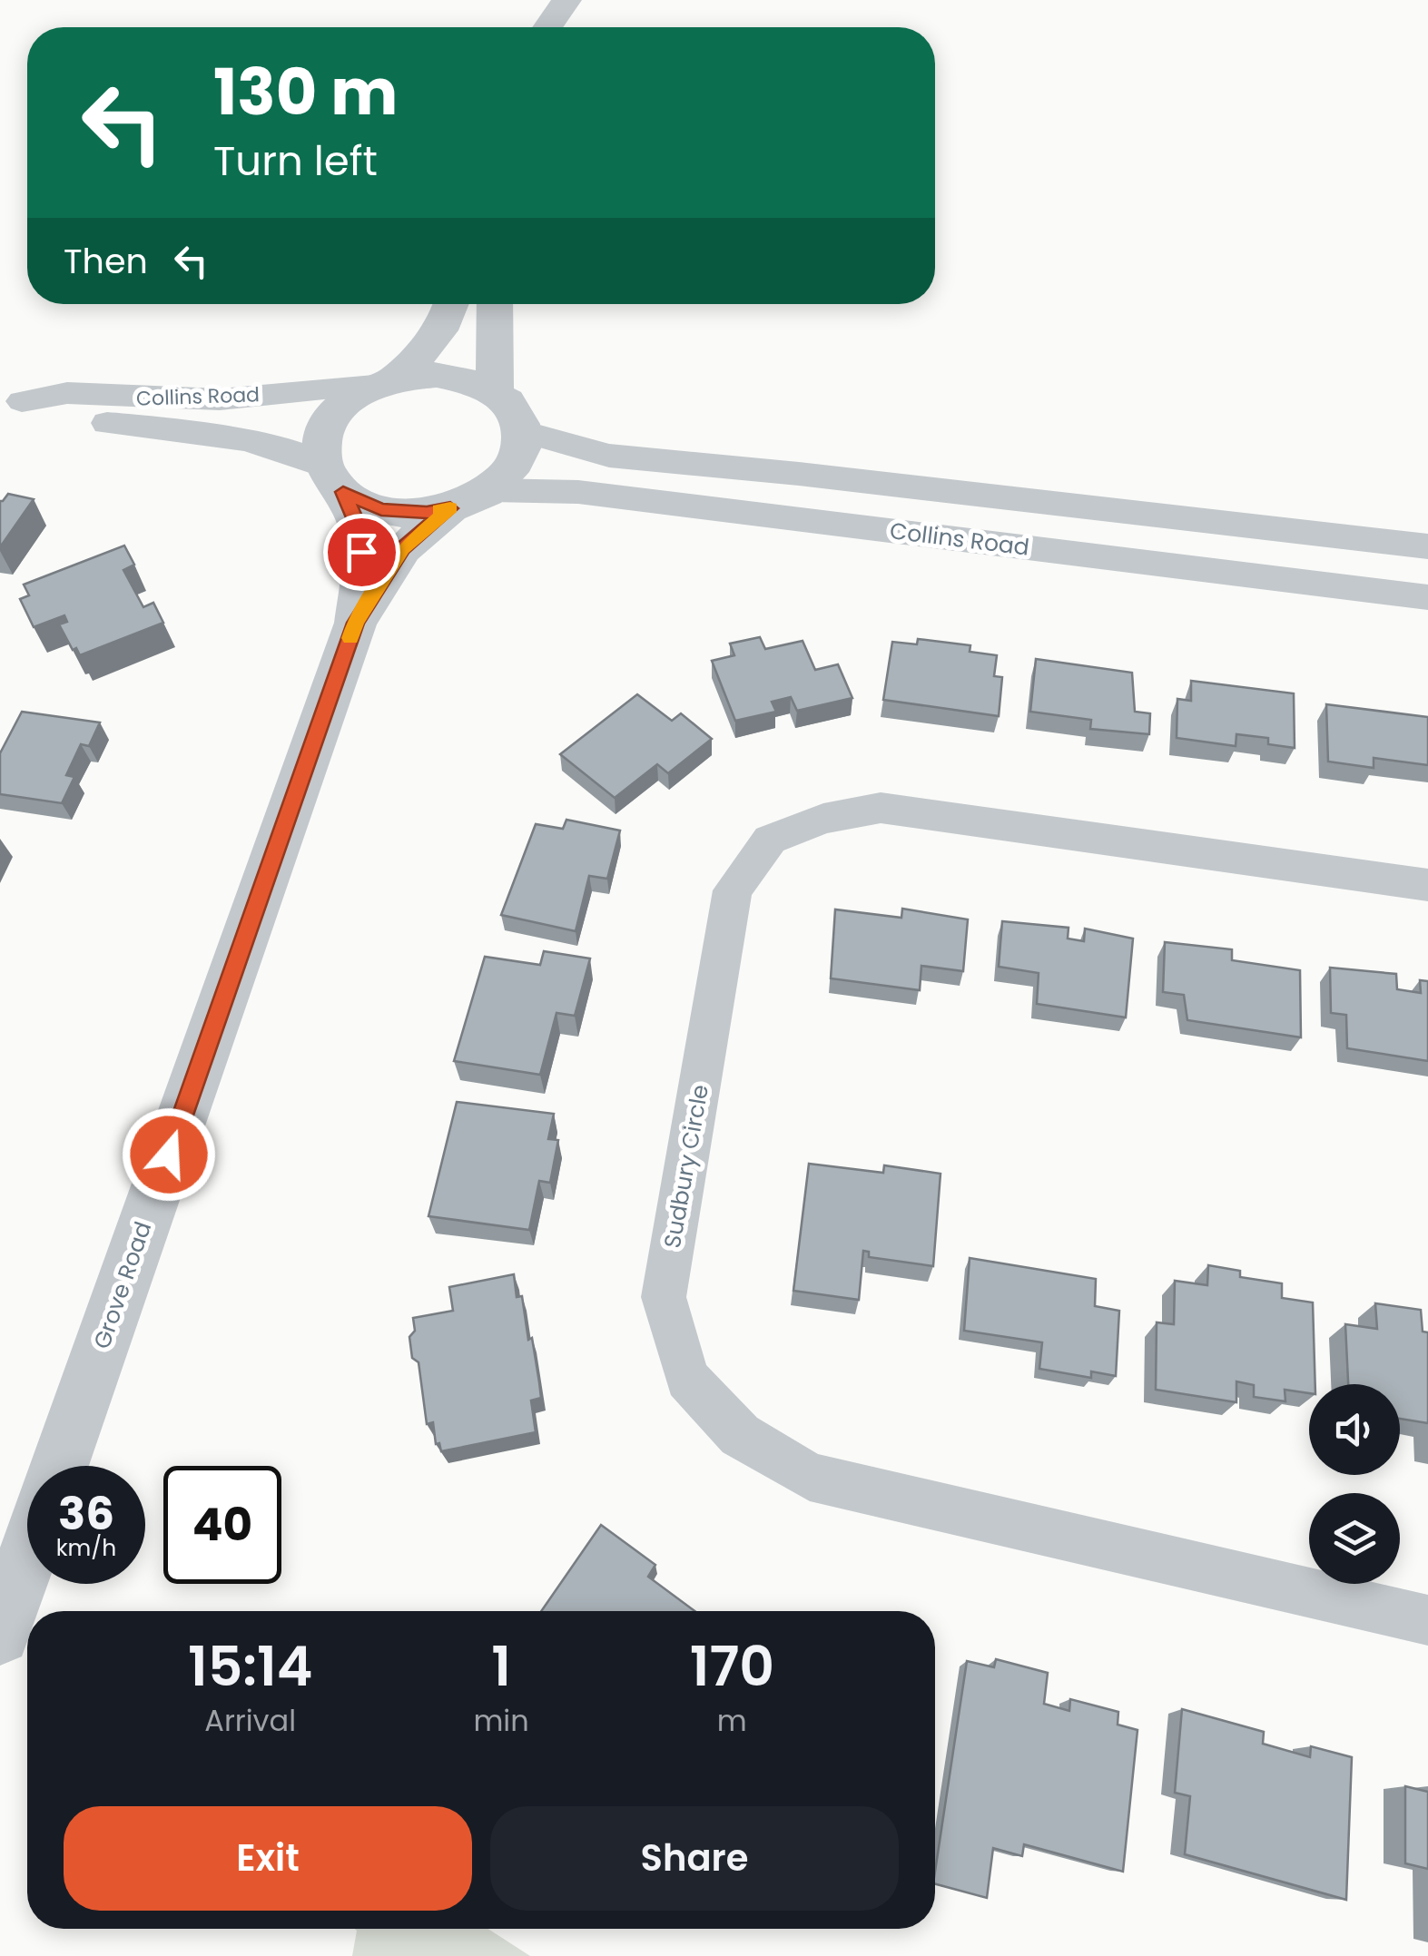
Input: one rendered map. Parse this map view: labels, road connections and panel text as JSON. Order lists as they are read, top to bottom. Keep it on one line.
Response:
{"streets":{"street":["Collins Road","Sudbury Circle","Grove Road"]},"crossings":[["Collins Road","Grove Road"]],"page":{"turn":["130 m","Turn left"],"then":"Then","speed":"36 km/h","limit":"40","eta":["15:14","Arrival","1","min","170","m"],"buttons":["Exit","Share"]}}
